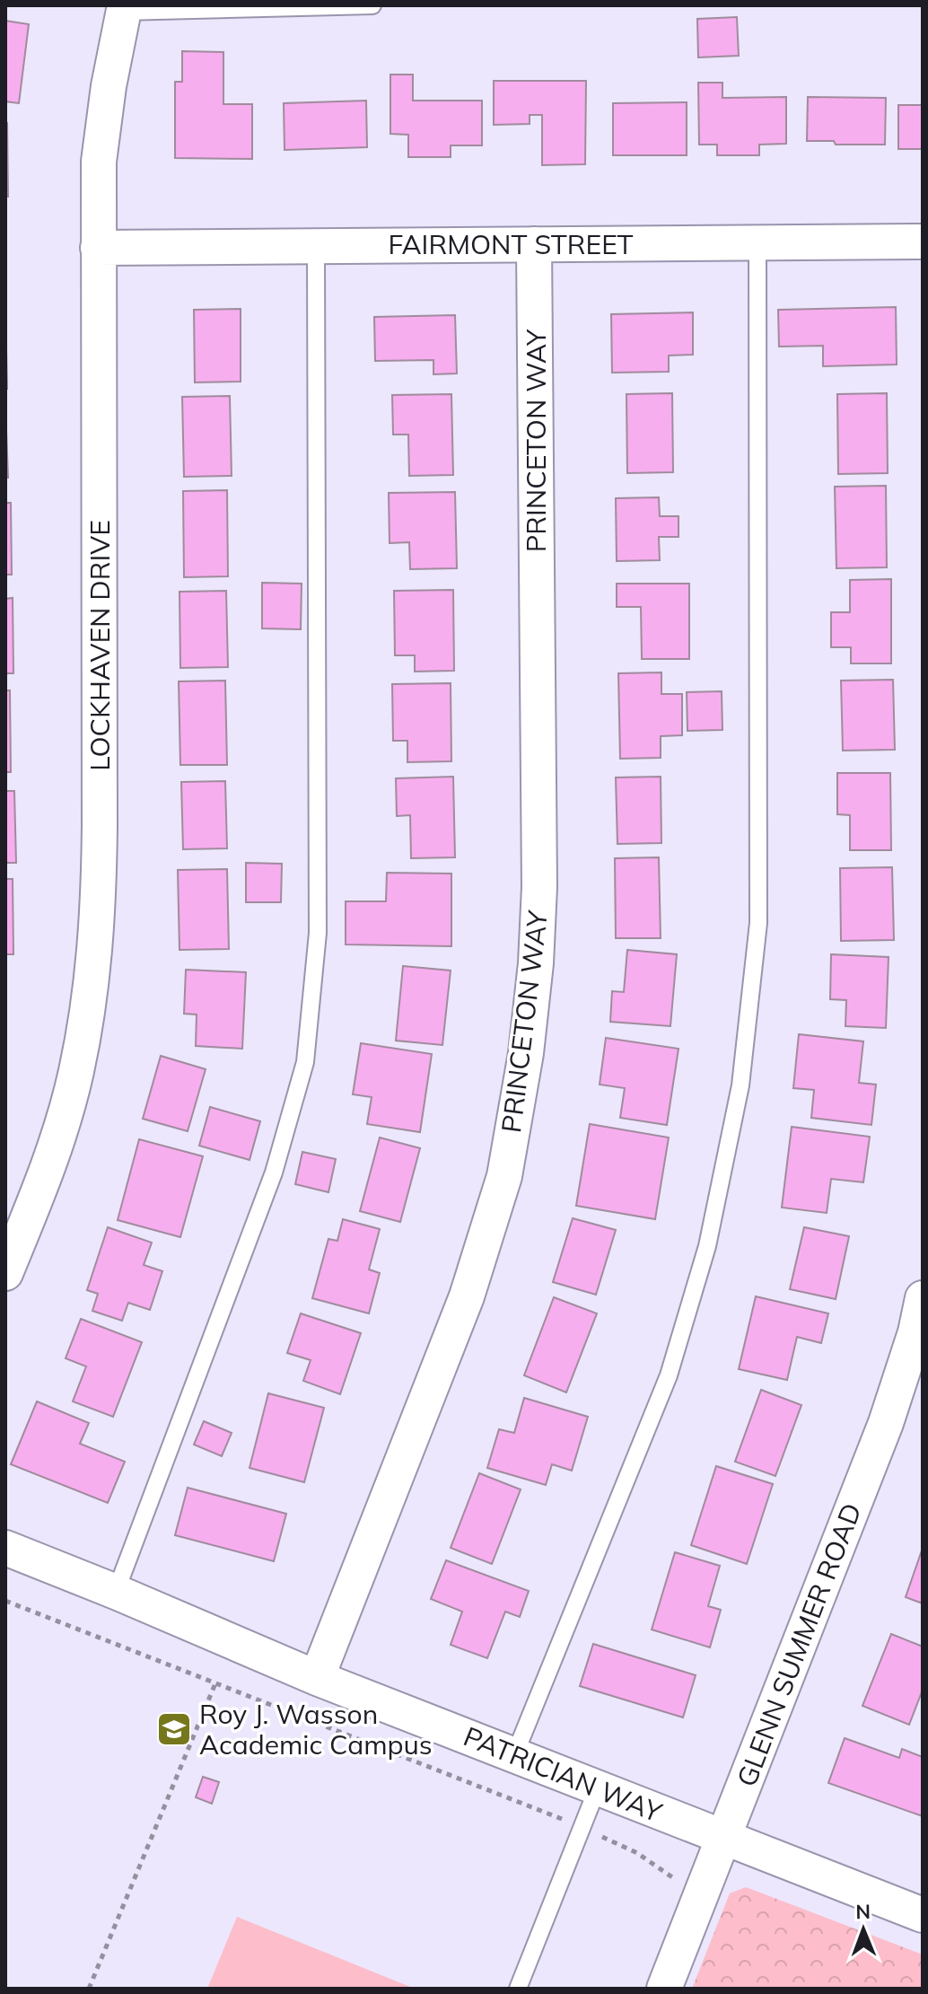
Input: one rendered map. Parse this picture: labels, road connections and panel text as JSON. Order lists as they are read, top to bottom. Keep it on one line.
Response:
{"streets":{"street":["FAIRMONT STREET","PRINCETON WAY","LOCKHAVEN DRIVE","GLENN SUMMER ROAD","PATRICIAN WAY"]},"crossings":[["FAIRMONT STREET","PRINCETON WAY"],["FAIRMONT STREET","LOCKHAVEN DRIVE"],["PRINCETON WAY","PATRICIAN WAY"],["GLENN SUMMER ROAD","PATRICIAN WAY"]],"places":{"school or university":["Roy J. Wasson Academic Campus"]},"north":"top"}
